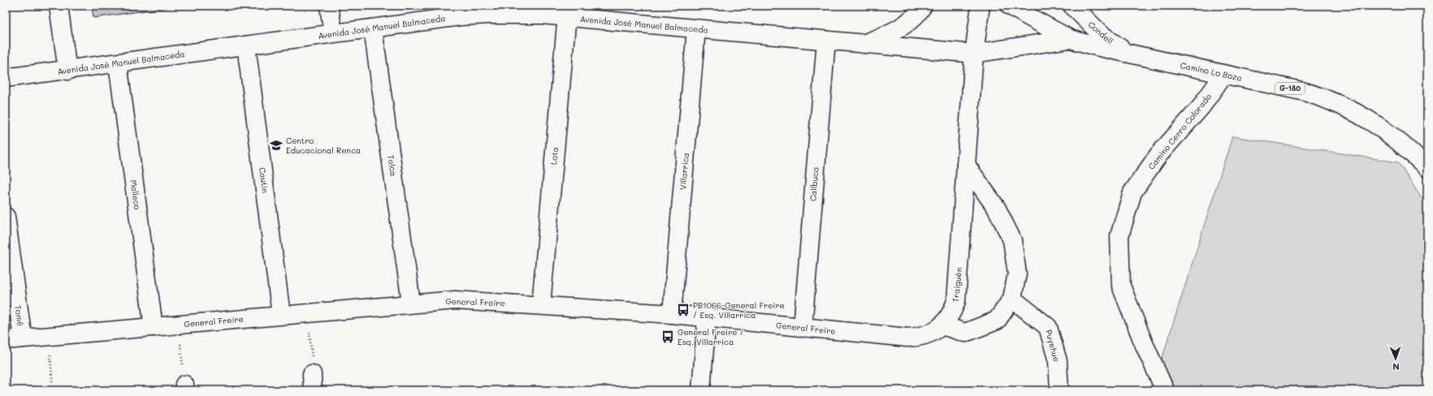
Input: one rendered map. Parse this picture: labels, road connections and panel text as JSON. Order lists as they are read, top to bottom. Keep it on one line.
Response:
{"streets":{"street":["Avenida José Manuel Balmaceda","Condell","Camino Lo Boza","G-180","Camino Cerro Colorado","Lota","Talca","Villarrica","Cautín","Callbuco","Malleco","Traiguén","General Freire","Tomé","Puyehue"]},"crossings":[["Avenida José Manuel Balmaceda","Camino Lo Boza"],["Avenida José Manuel Balmaceda","Lota"],["Avenida José Manuel Balmaceda","Talca"],["Avenida José Manuel Balmaceda","Villarrica"],["Avenida José Manuel Balmaceda","Cautín"],["Avenida José Manuel Balmaceda","Callbuco"],["Avenida José Manuel Balmaceda","Malleco"],["Avenida José Manuel Balmaceda","Traiguén"],["Condell","Camino Lo Boza"],["Camino Lo Boza","G-180"],["Camino Lo Boza","Camino Cerro Colorado"],["Camino Lo Boza","Traiguén"],["Lota","General Freire"],["Talca","General Freire"],["Villarrica","General Freire"],["Cautín","General Freire"],["Callbuco","General Freire"],["Malleco","General Freire"],["Traiguén","General Freire"],["General Freire","Tomé"]],"places":{"school or university":["Centro Educacional Renca"],"bus stop":["PB1066-General Freire / Esq. Villarrica","General Freire / Esq. Villarrica"]},"north":"bottom"}
